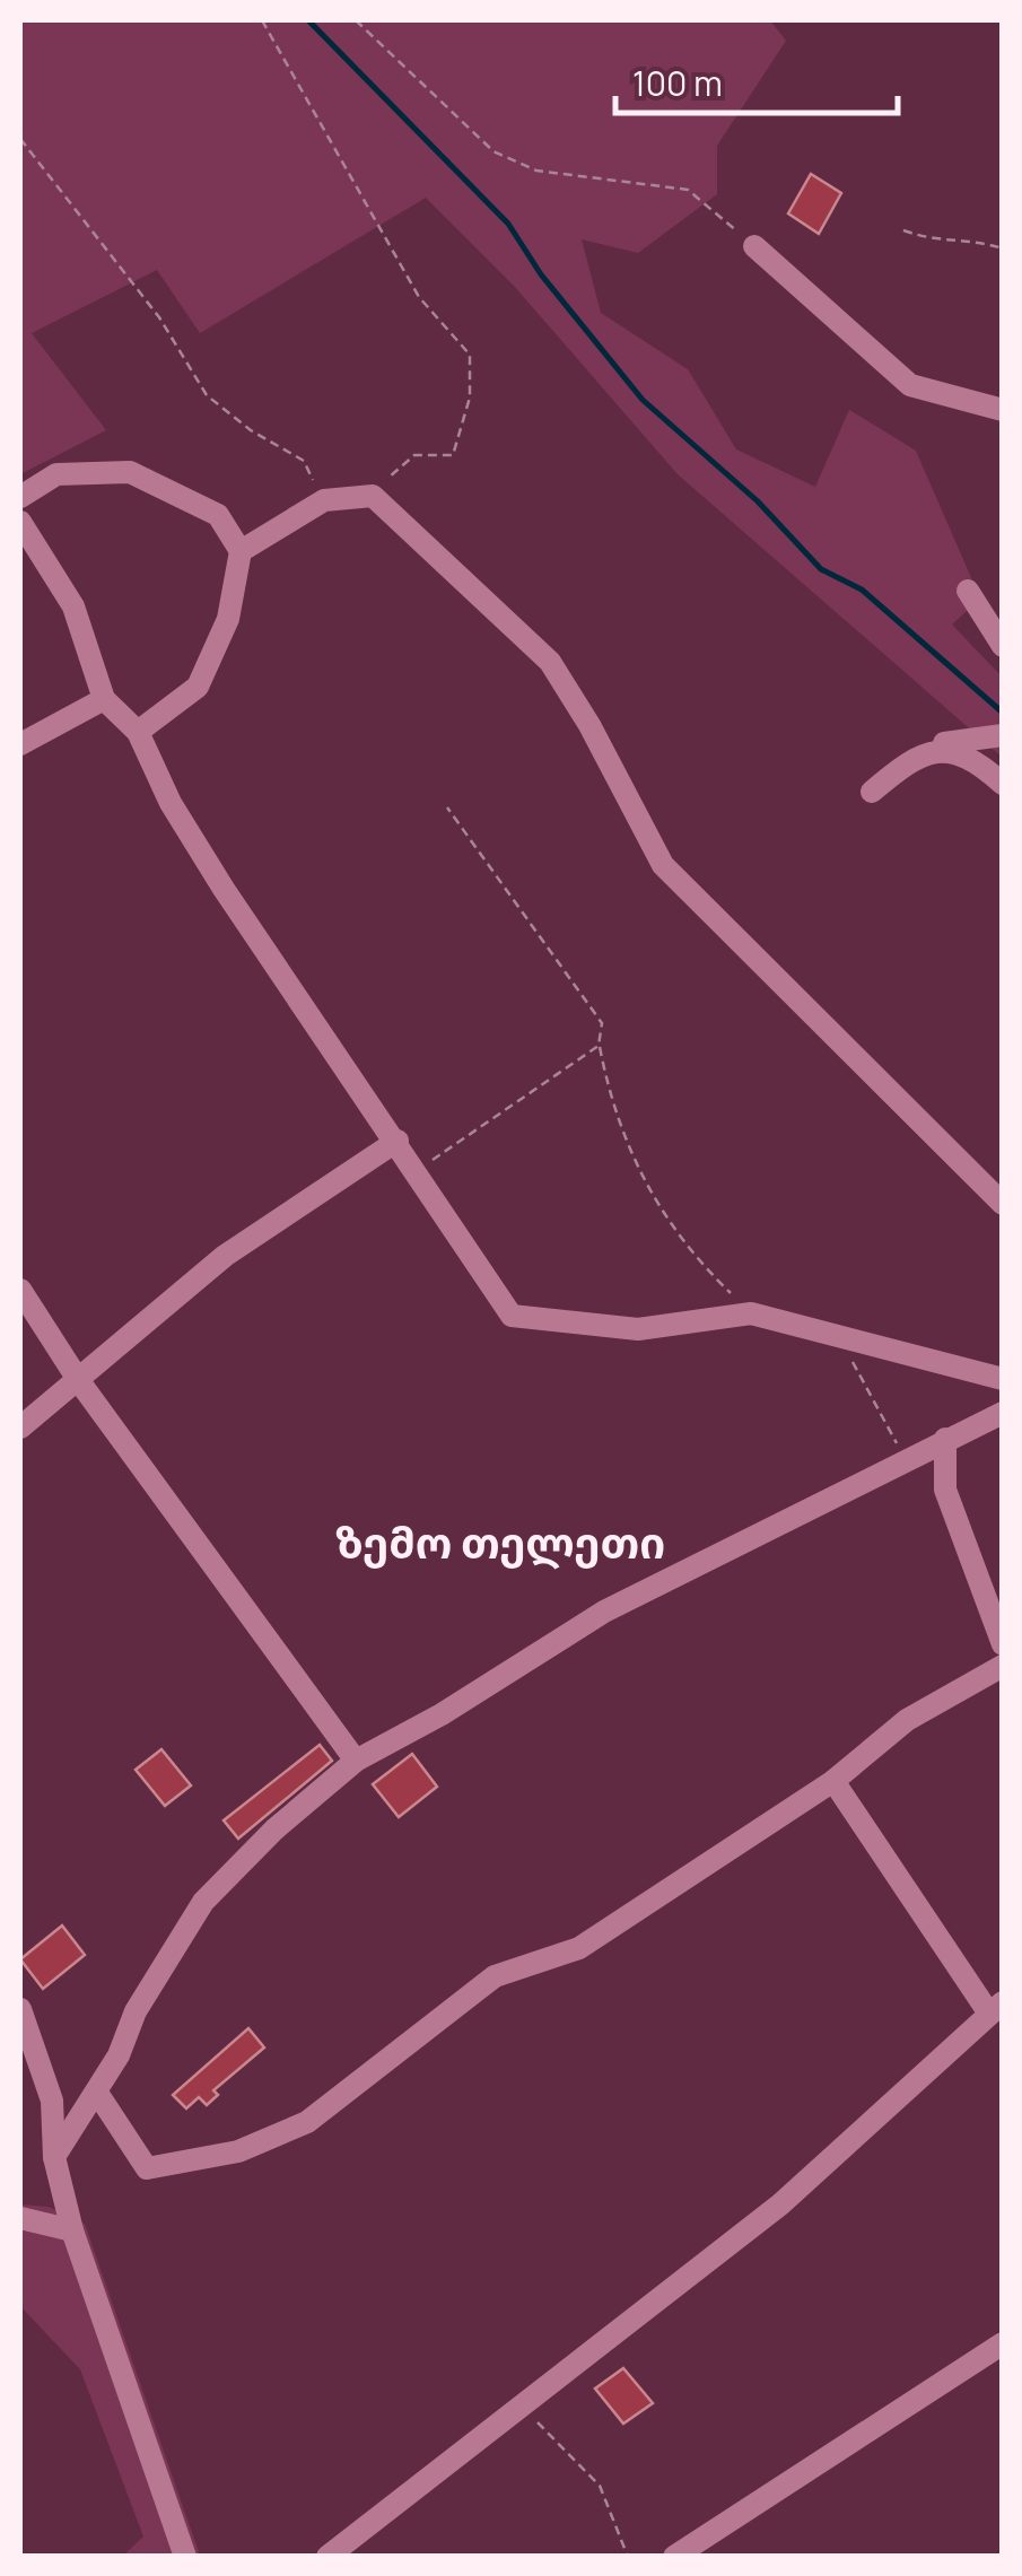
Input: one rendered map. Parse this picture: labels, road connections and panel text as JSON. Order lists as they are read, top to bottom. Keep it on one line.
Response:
{"districts":["ზემო თელეთი"],"scale_bar":"100 m"}
